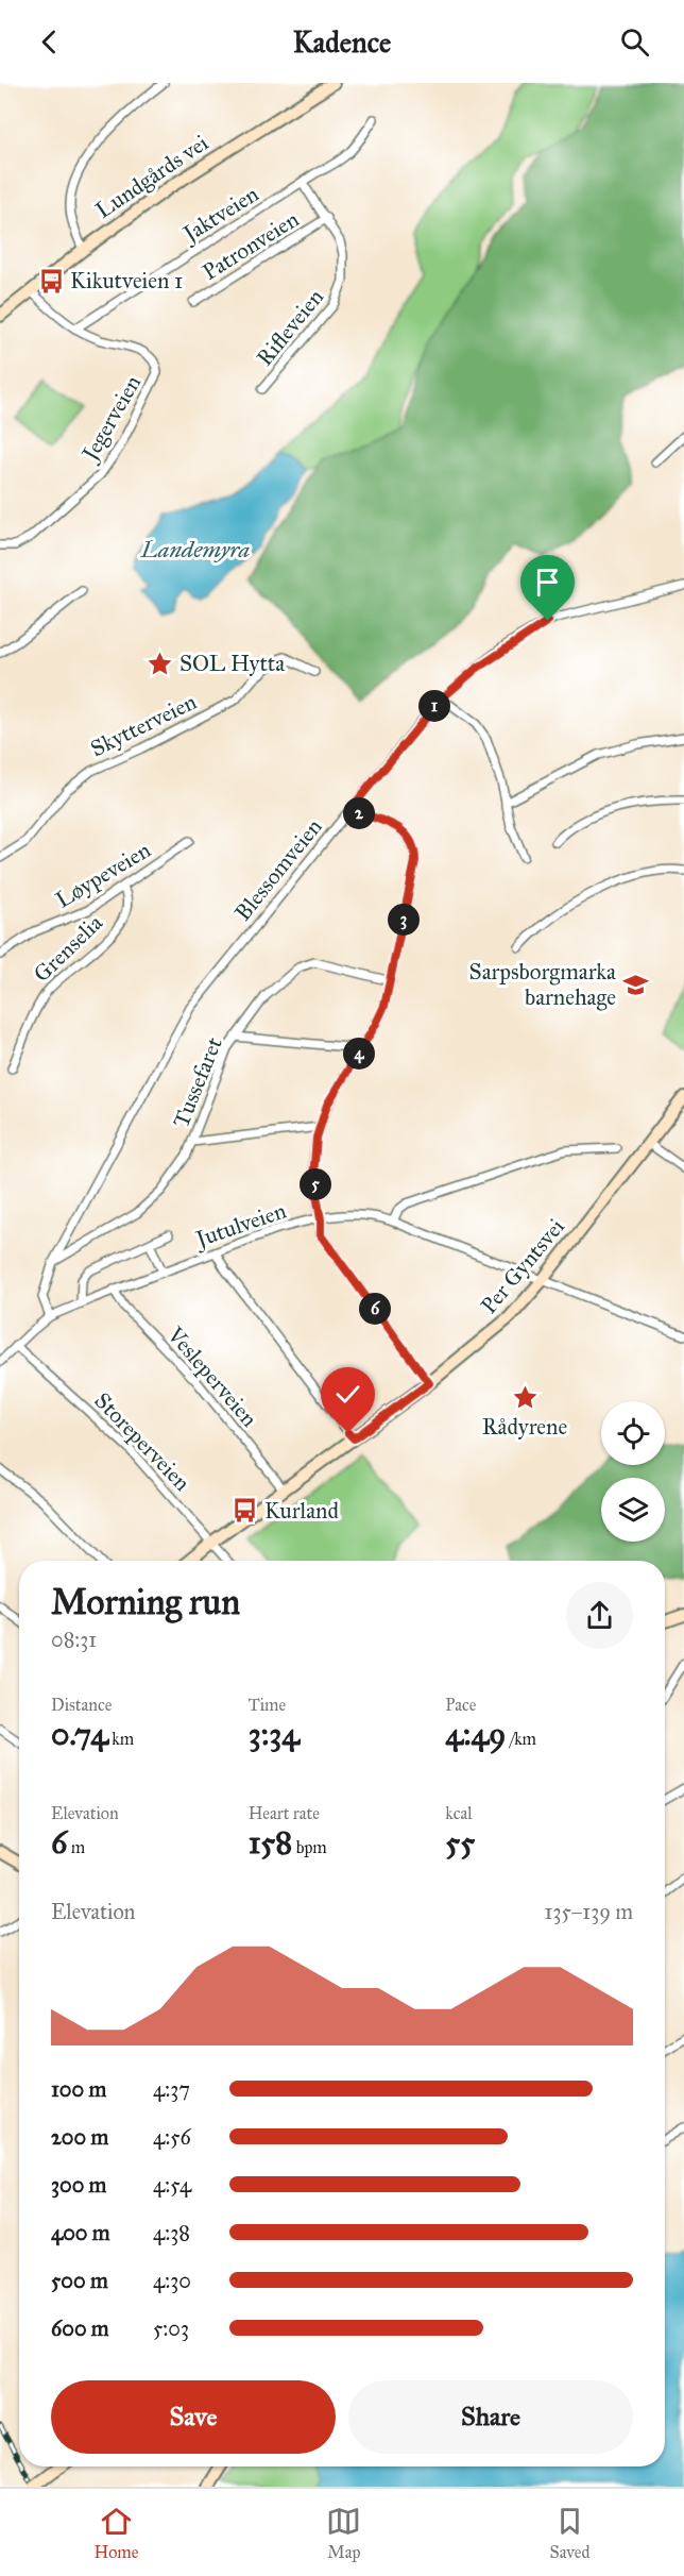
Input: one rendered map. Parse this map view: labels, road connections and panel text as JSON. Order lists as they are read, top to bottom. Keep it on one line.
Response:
{"streets":{"street":["Lundgårds vei","Jaktveien","Patronveien","Rifleveien","Jegerveien","Skytterveien","Blessomveien","Løypeveien","Grenselia","Tussefaret","Jutulveien","Per Gyntsvei","Vesleperveien","Storeperveien"]},"crossings":[["Lundgårds vei","Jegerveien"],["Jaktveien","Rifleveien"],["Jaktveien","Jegerveien"],["Patronveien","Rifleveien"],["Blessomveien","Tussefaret"],["Blessomveien","Jutulveien"],["Løypeveien","Grenselia"],["Jutulveien","Per Gyntsvei"],["Jutulveien","Vesleperveien"],["Jutulveien","Storeperveien"],["Per Gyntsvei","Vesleperveien"],["Per Gyntsvei","Storeperveien"]],"water":["Landemyra"],"places":{"bus stop":["Kikutveien 1","Kurland"],"place":["SOL Hytta","Rådyrene"],"school or university":["Sarpsborgmarka barnehage"]},"page":{"header":"Kadence","pins":["1","2","3","4","5","6"],"heading":["Morning run","08:31"],"stats":[["Distance","0.74 km"],["Time","3:34"],["Pace","4:49 /km"],["Elevation","6 m"],["Heart rate","158 bpm"],["kcal","55"]],"chart":["Elevation","135–139 m"],"list":[{"name":"100 m","note":"4:37"},{"name":"200 m","note":"4:56"},{"name":"300 m","note":"4:54"},{"name":"400 m","note":"4:38"},{"name":"500 m","note":"4:30"},{"name":"600 m","note":"5:03"}],"buttons":["Save","Share"],"tabs":["Home","Map","Saved"]}}
